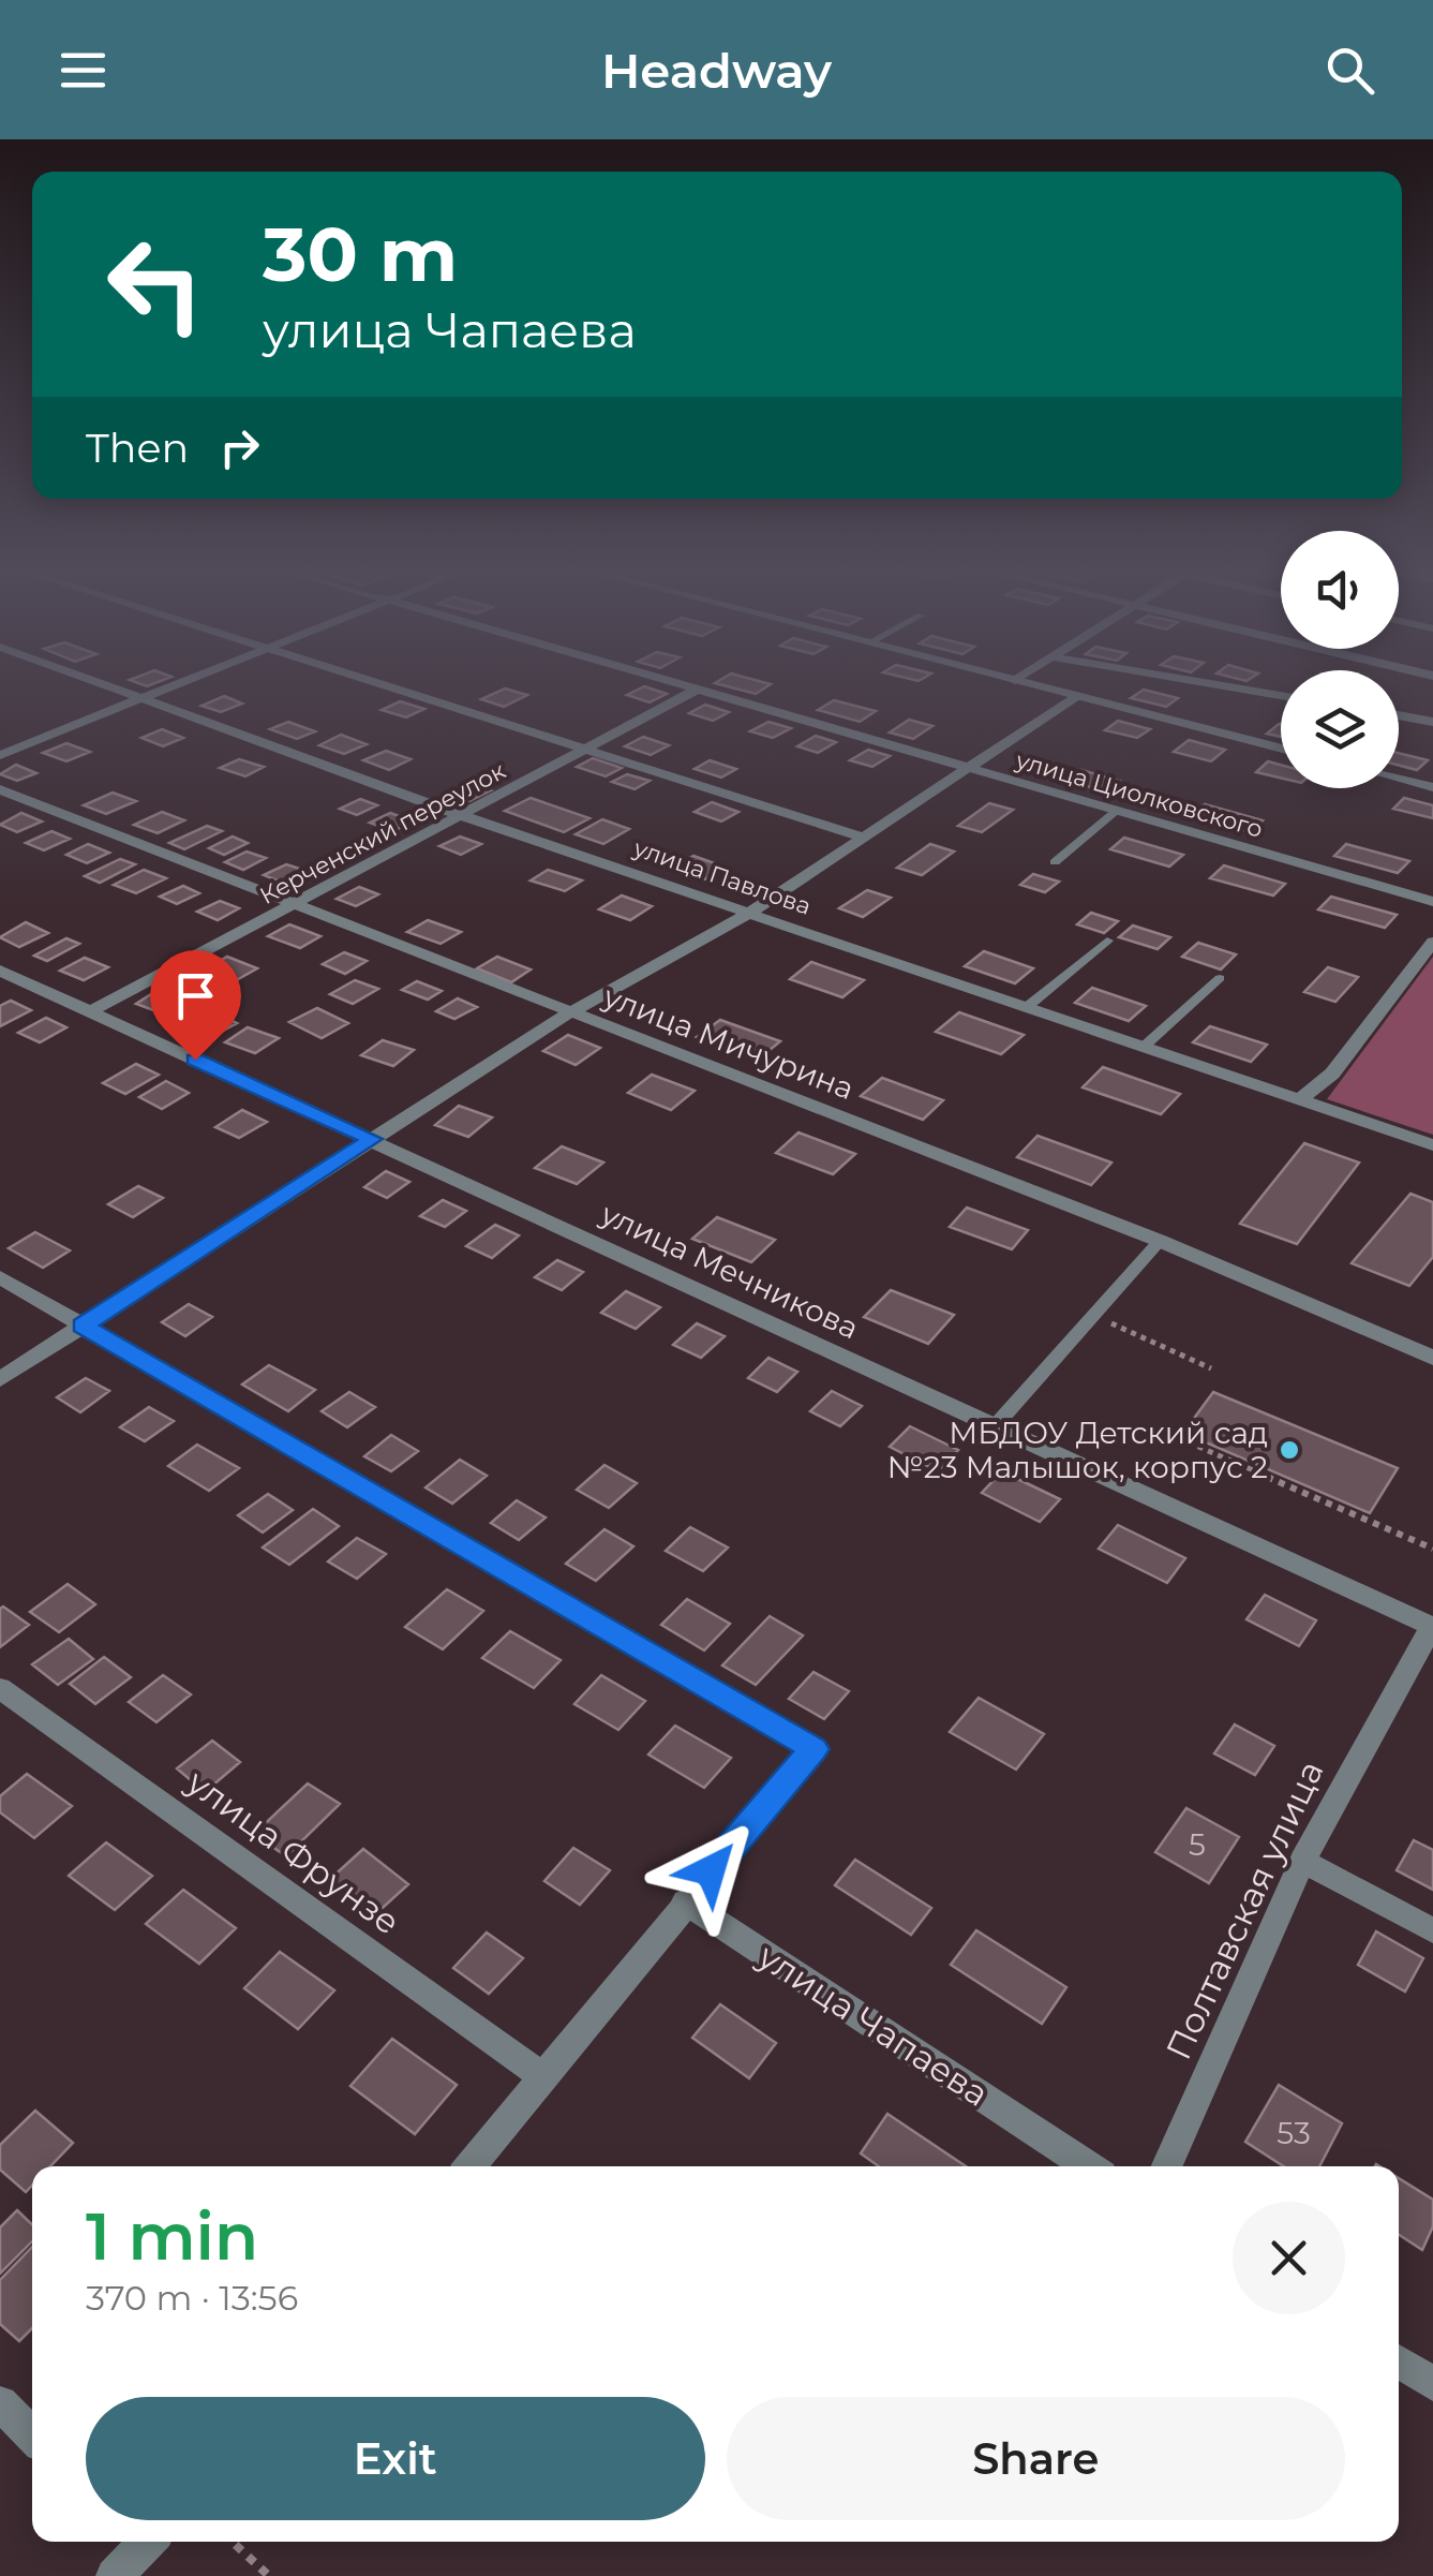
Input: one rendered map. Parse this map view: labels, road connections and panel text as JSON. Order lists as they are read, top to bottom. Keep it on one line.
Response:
{"streets":{"street":["улица Циолковского","Керченский переулок","улица Павлова","улица Мичурина","улица Мечникова","улица Фрунзе","Полтавская улица","улица Чапаева"]},"crossings":[["улица Циолковского","Керченский переулок"],["Керченский переулок","улица Павлова"],["Керченский переулок","улица Мичурина"],["Керченский переулок","улица Мечникова"],["улица Мечникова","Полтавская улица"]],"places":["МБДОУ Детский сад №23 Малышок, корпус 2"],"house_numbers":["5","53"],"page":{"header":"Headway","turn":["30 m","улица Чапаева"],"then":"Then","heading":["1 min","370 m · 13:56"],"buttons":["Exit","Share"]}}
